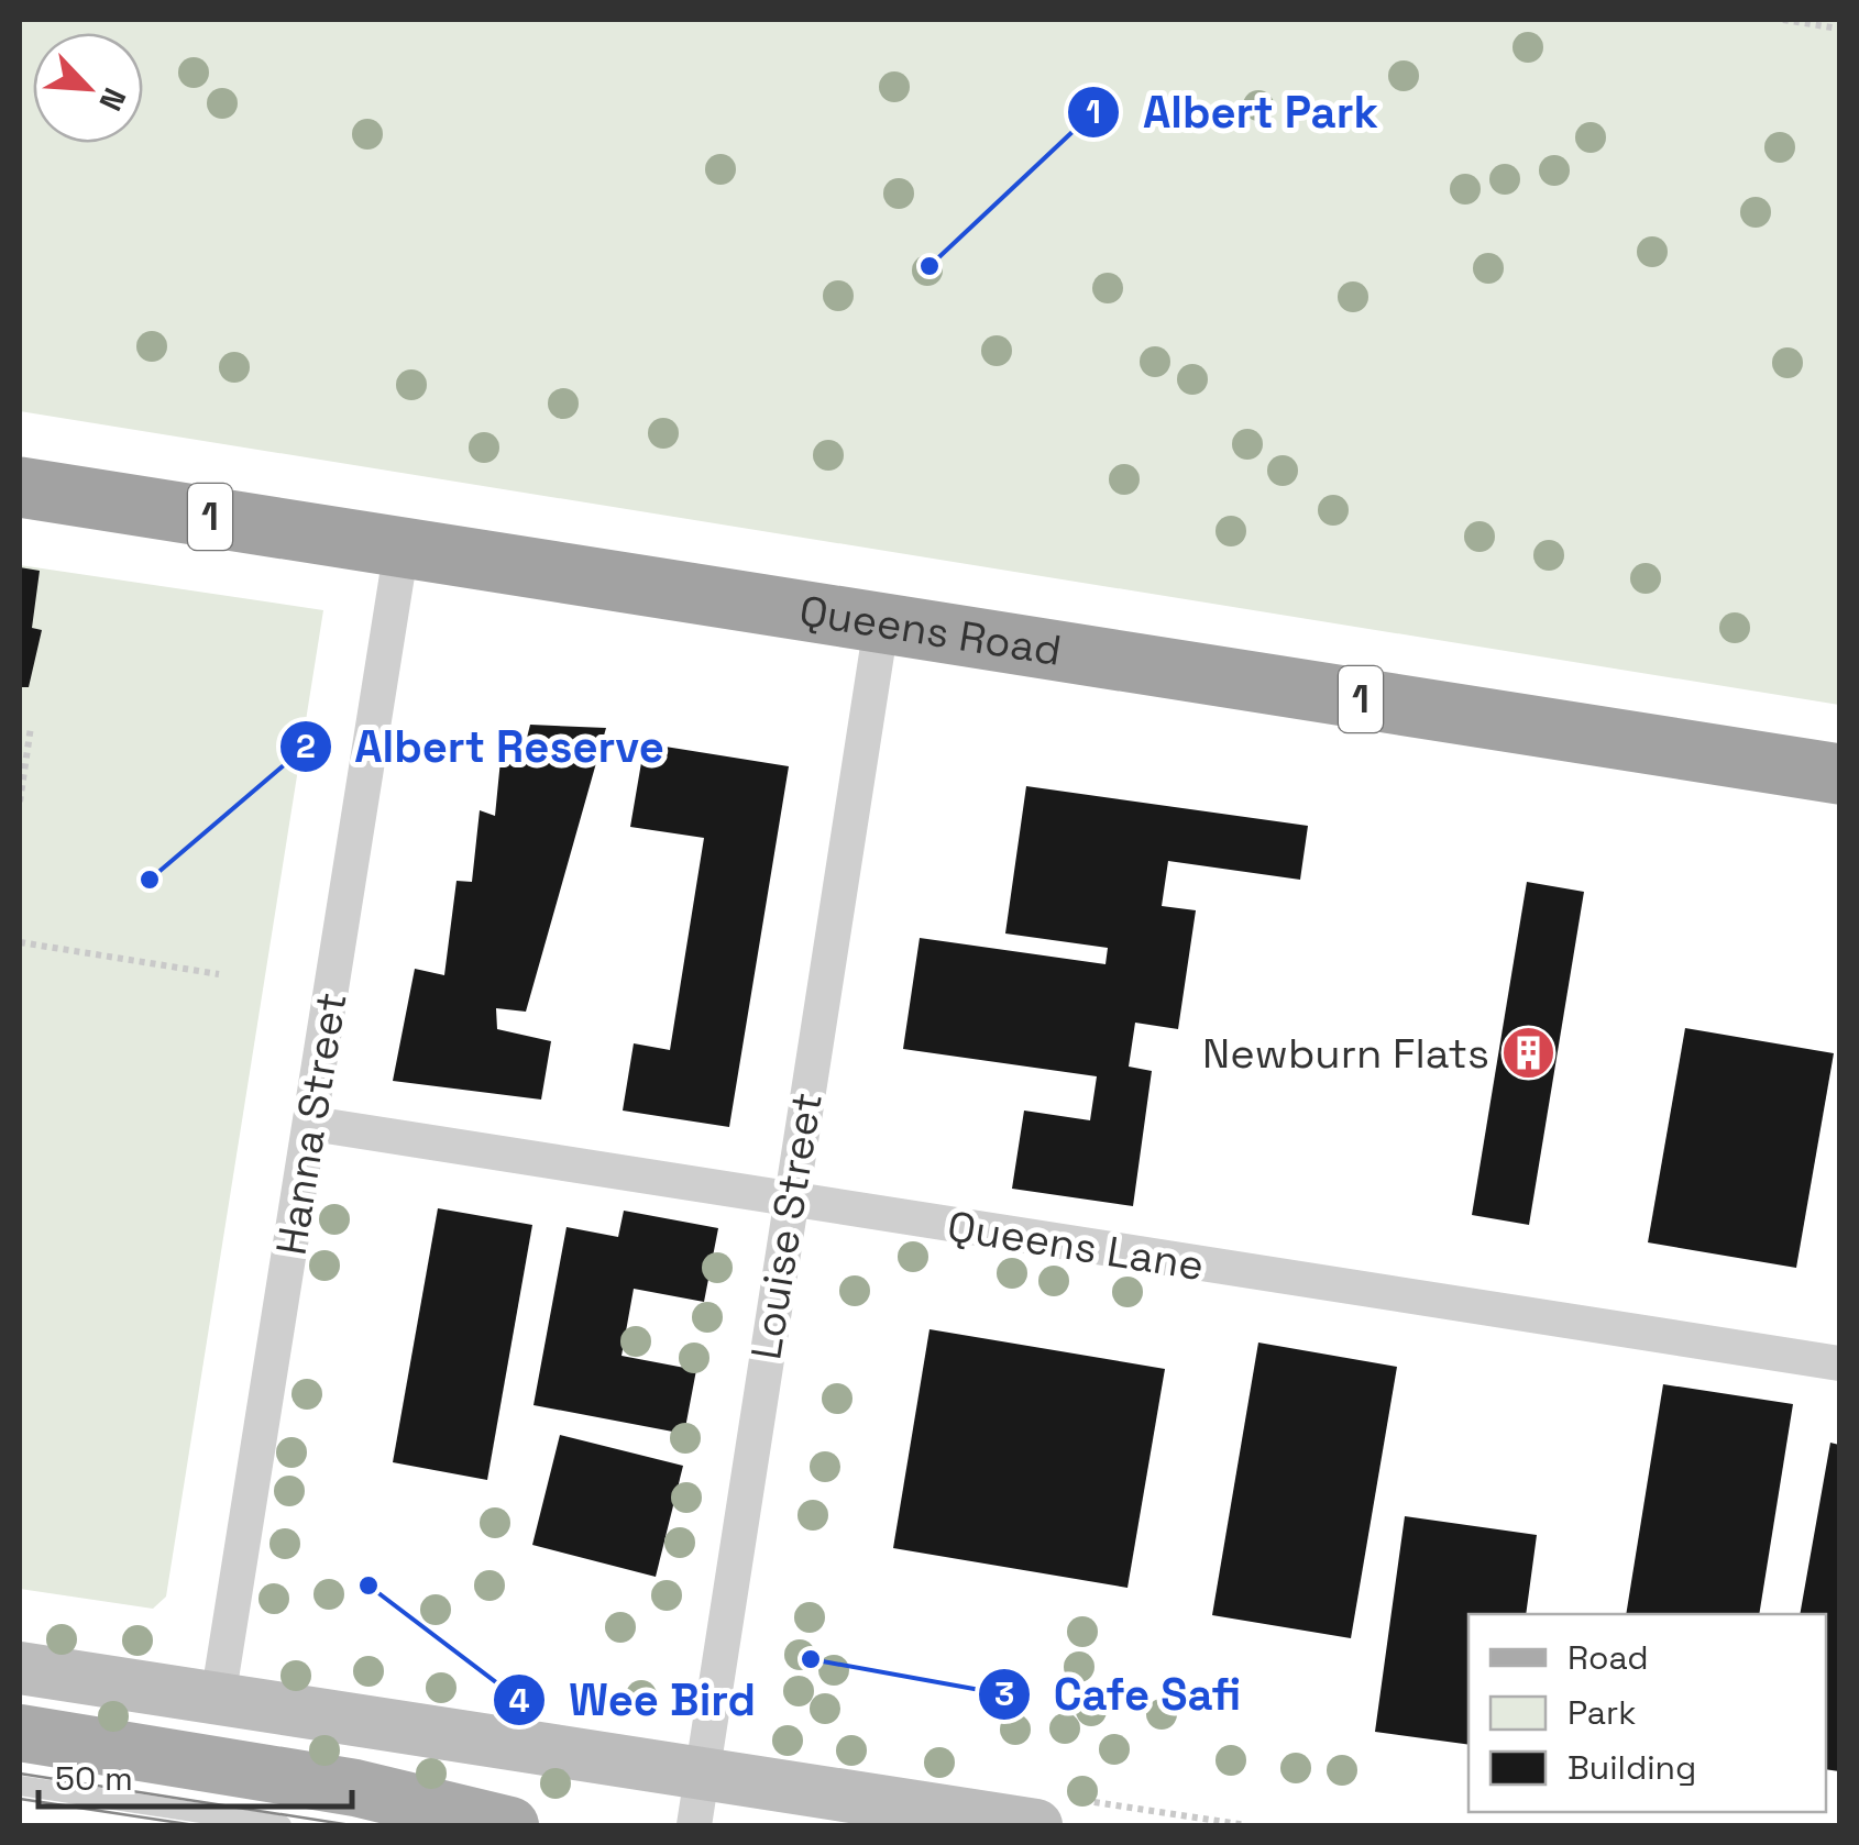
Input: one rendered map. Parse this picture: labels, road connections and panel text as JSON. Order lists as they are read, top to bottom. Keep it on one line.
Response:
{"streets":{"highway":["1","Queens Road"],"street":["Hanna Street","Louise Street","Queens Lane"]},"crossings":[["Queens Road","Hanna Street"],["Queens Road","Louise Street"],["Hanna Street","Queens Lane"],["Louise Street","Queens Lane"]],"places":{"other":["Albert Park","Albert Reserve","Wee Bird","Cafe Safi"],"building":["Newburn Flats"]},"legend":["Road","Park","Building"],"scale_bar":"50 m","north":"bottom right"}
